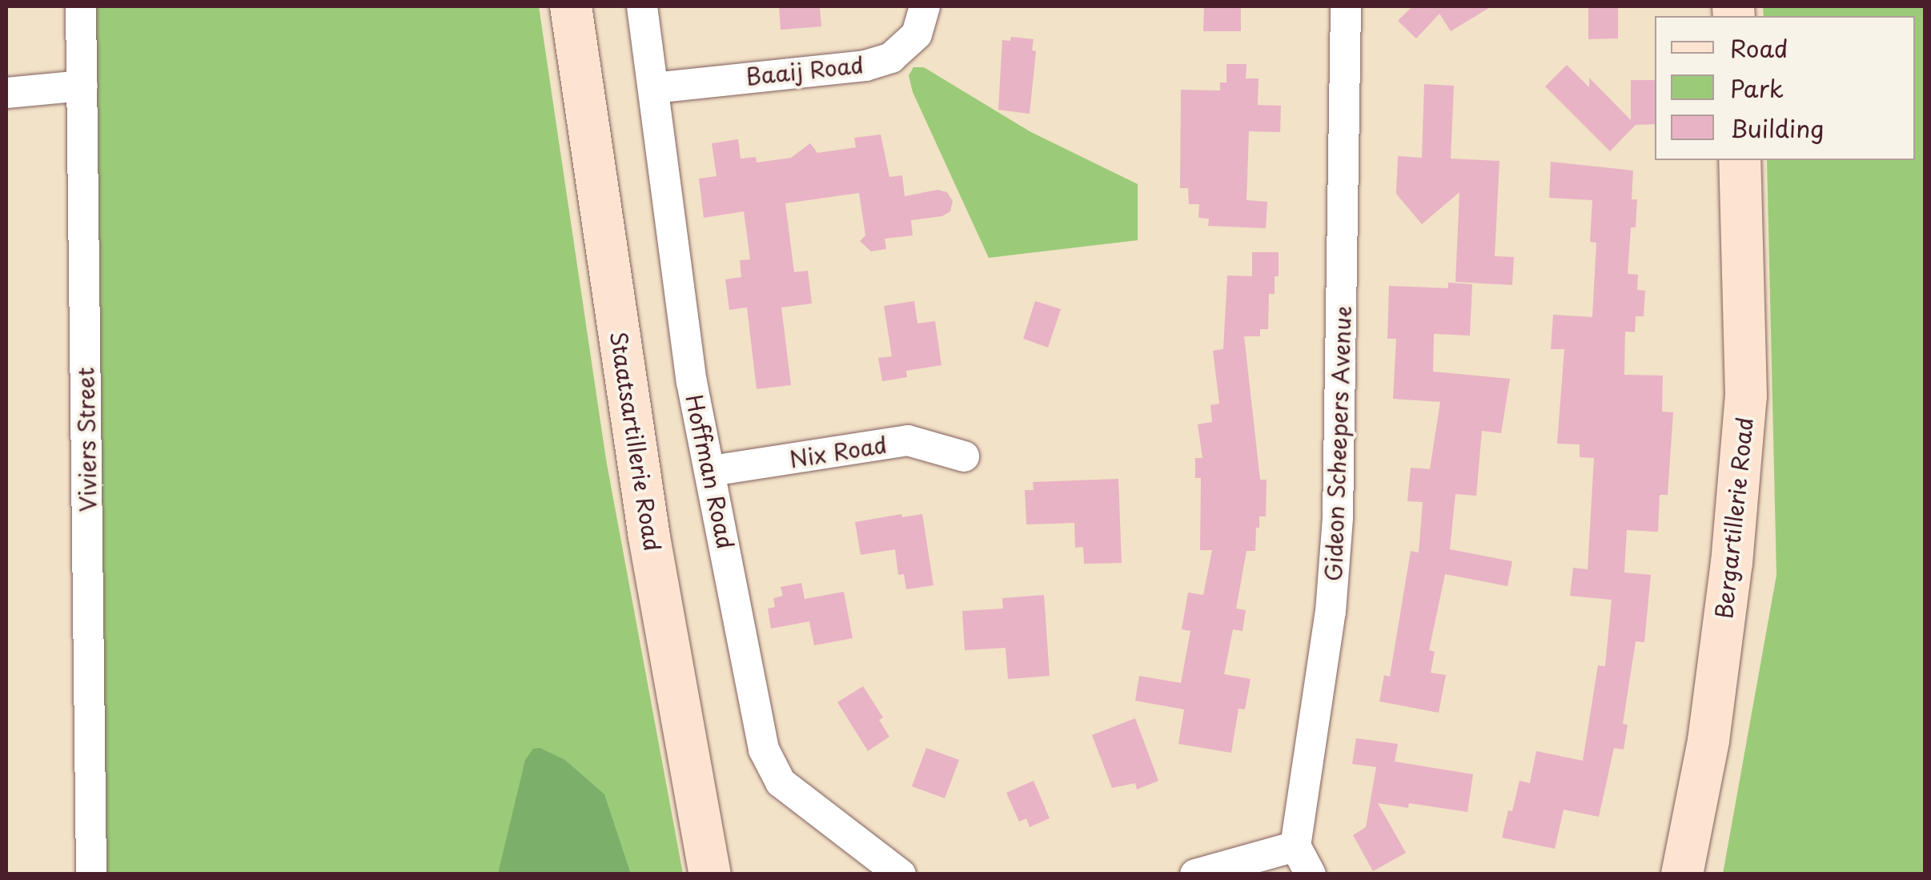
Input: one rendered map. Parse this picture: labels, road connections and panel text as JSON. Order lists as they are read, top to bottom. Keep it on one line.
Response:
{"streets":{"street":["Baaij Road","Viviers Street","Staatsartillerie Road","Gideon Scheepers Avenue","Nix Road","Hoffman Road","Bergartillerie Road"]},"crossings":[["Baaij Road","Hoffman Road"],["Nix Road","Hoffman Road"]],"legend":["Road","Park","Building"]}
